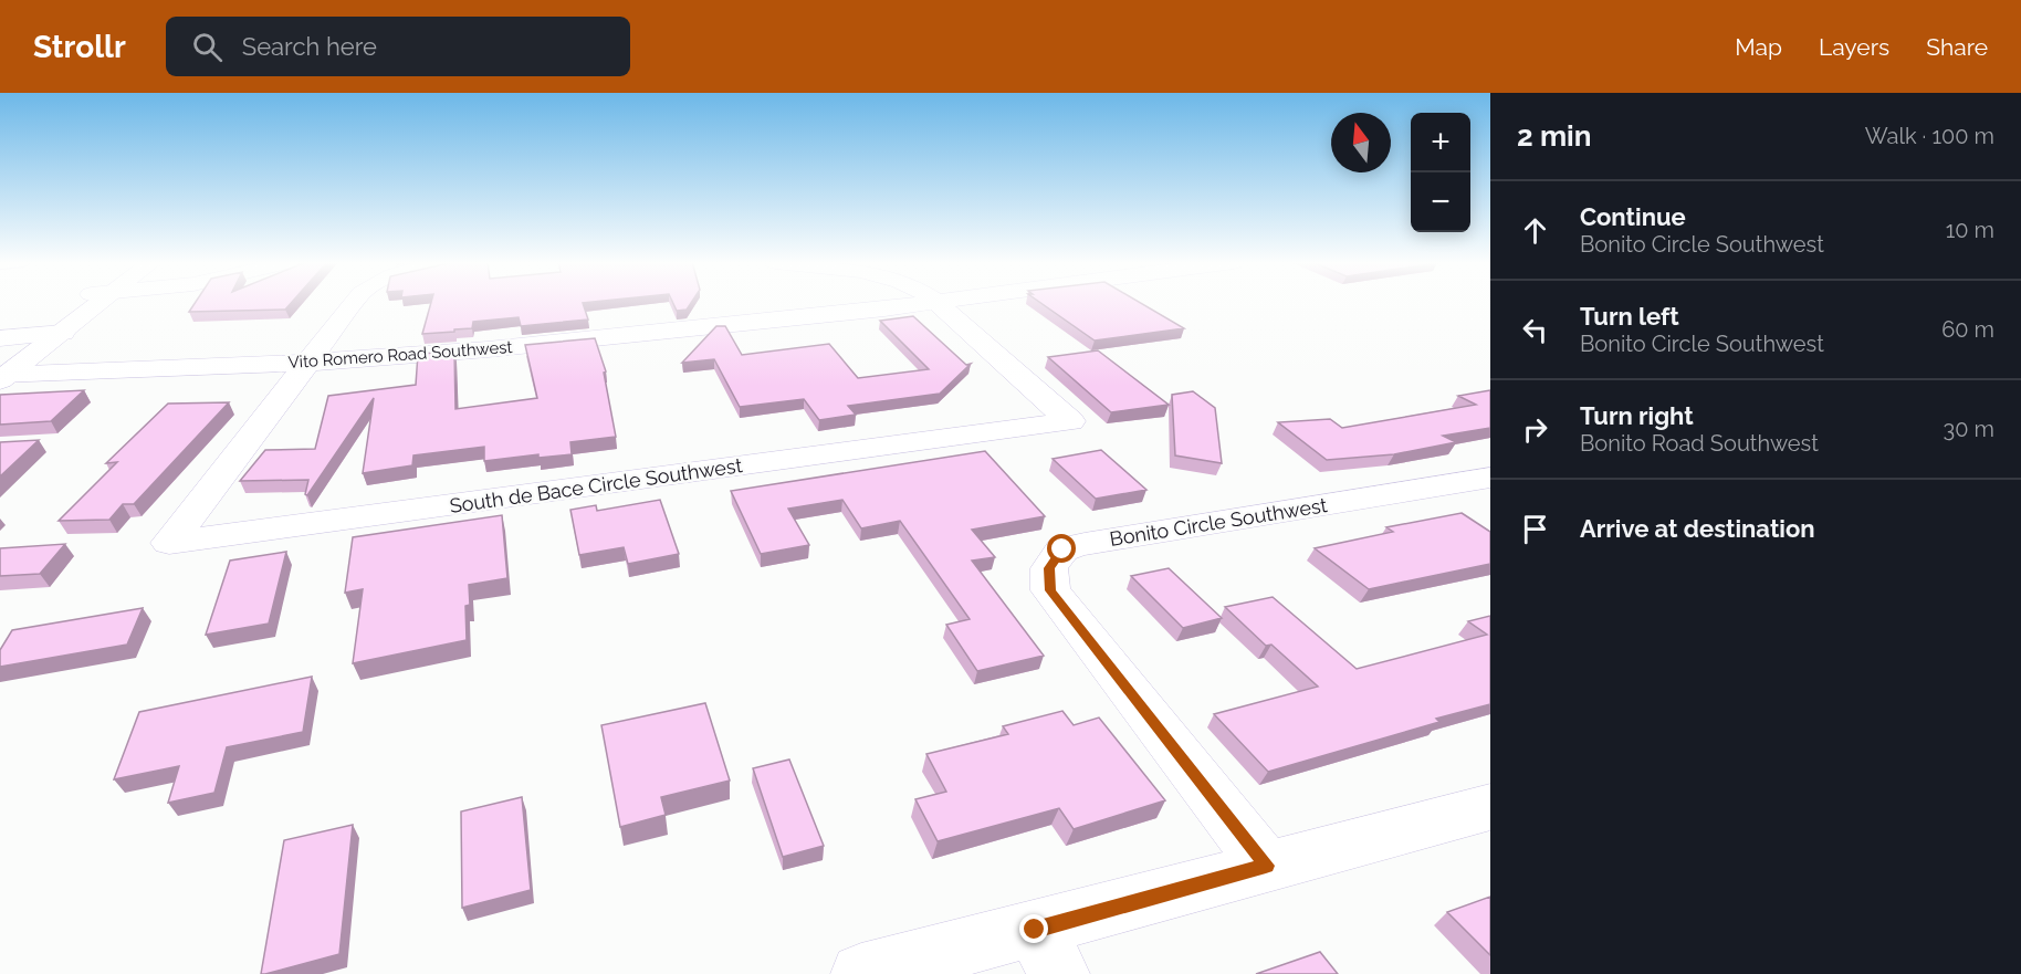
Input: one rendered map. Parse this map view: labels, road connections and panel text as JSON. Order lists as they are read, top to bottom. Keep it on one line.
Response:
{"streets":{"street":["Vito Romero Road Southwest","South de Bace Circle Southwest","Bonito Circle Southwest"]},"crossings":[["Vito Romero Road Southwest","South de Bace Circle Southwest"]],"north":"top","page":{"header":"Strollr","search":"Search here","nav":["Map","Layers","Share"],"heading":["2 min","Walk · 100 m"],"map_buttons":["+","−"],"list":[["Continue","Bonito Circle Southwest","10 m"],["Turn left","Bonito Circle Southwest","60 m"],["Turn right","Bonito Road Southwest","30 m"],"Arrive at destination"]}}
